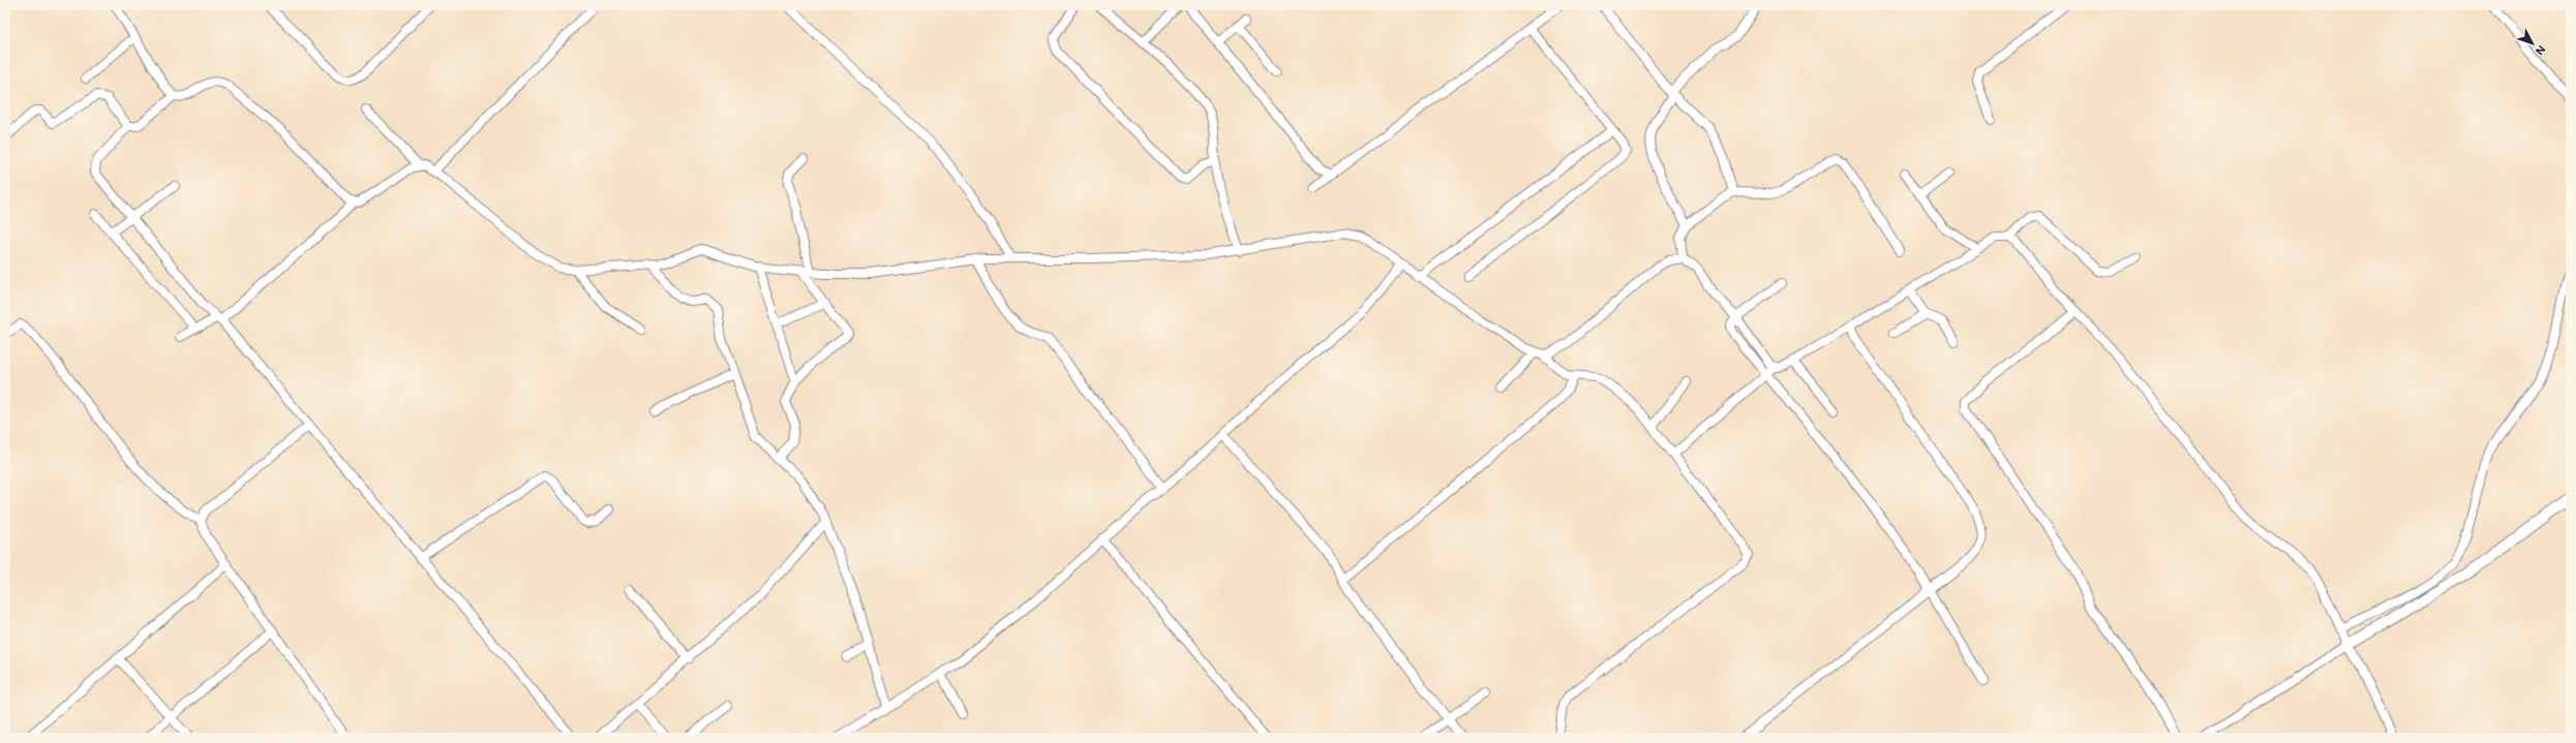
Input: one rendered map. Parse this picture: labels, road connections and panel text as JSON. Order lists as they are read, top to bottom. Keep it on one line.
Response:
{"north":"bottom right"}
